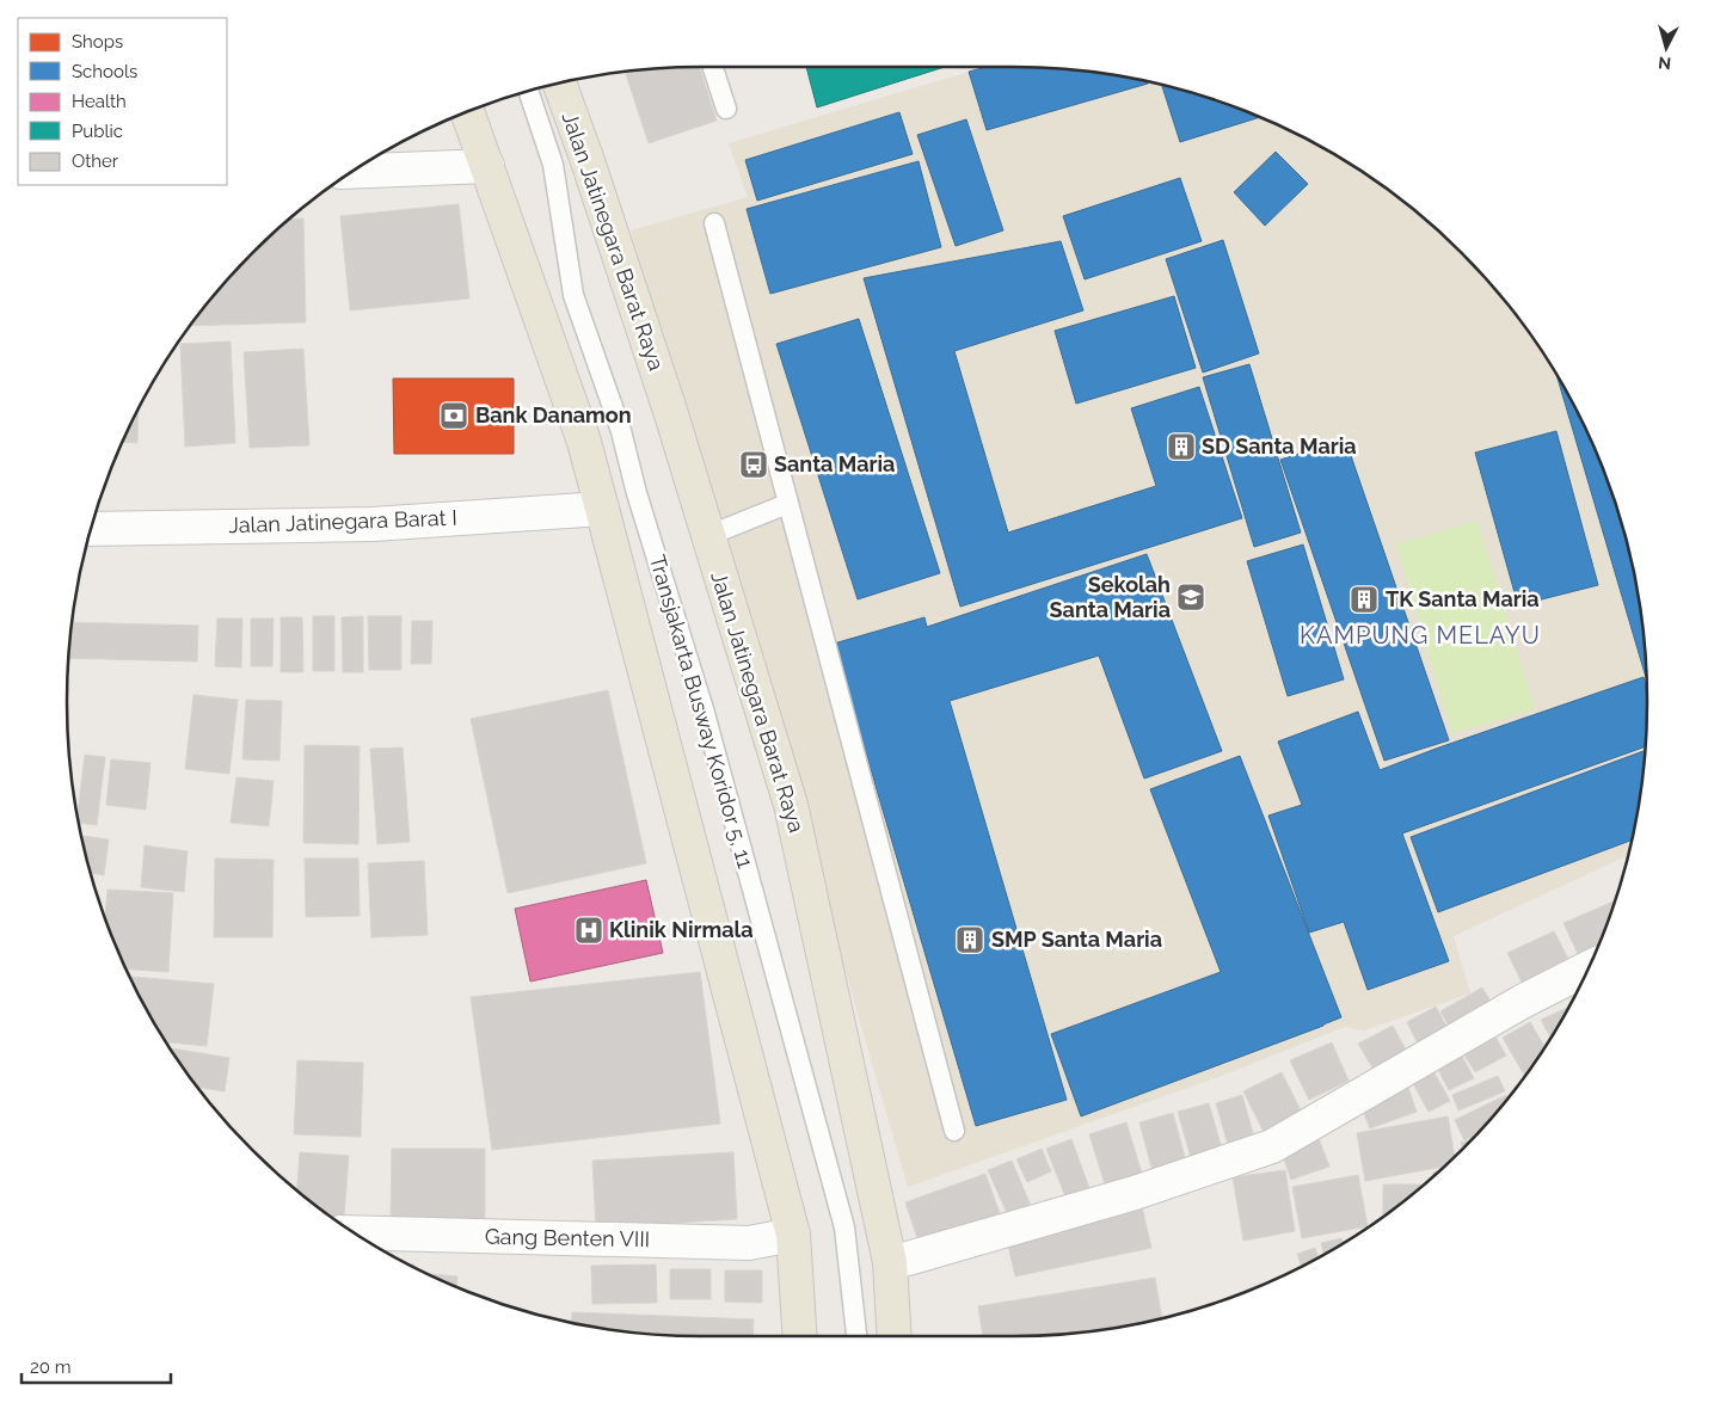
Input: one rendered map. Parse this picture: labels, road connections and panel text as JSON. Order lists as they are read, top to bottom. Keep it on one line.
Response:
{"streets":{"main road":["Jalan Jatinegara Barat Raya"],"street":["Jalan Jatinegara Barat I","Gang Benten VIII"],"lane":["Transjakarta Busway Koridor 5, 11"]},"districts":["KAMPUNG MELAYU"],"places":{"bank":["Bank Danamon"],"building":["SD Santa Maria","TK Santa Maria","SMP Santa Maria"],"bus stop":["Santa Maria"],"school or university":["Sekolah Santa Maria"],"hospital":["Klinik Nirmala"]},"legend":["Shops","Schools","Health","Public","Other"],"scale_bar":"20 m","north":"bottom"}
